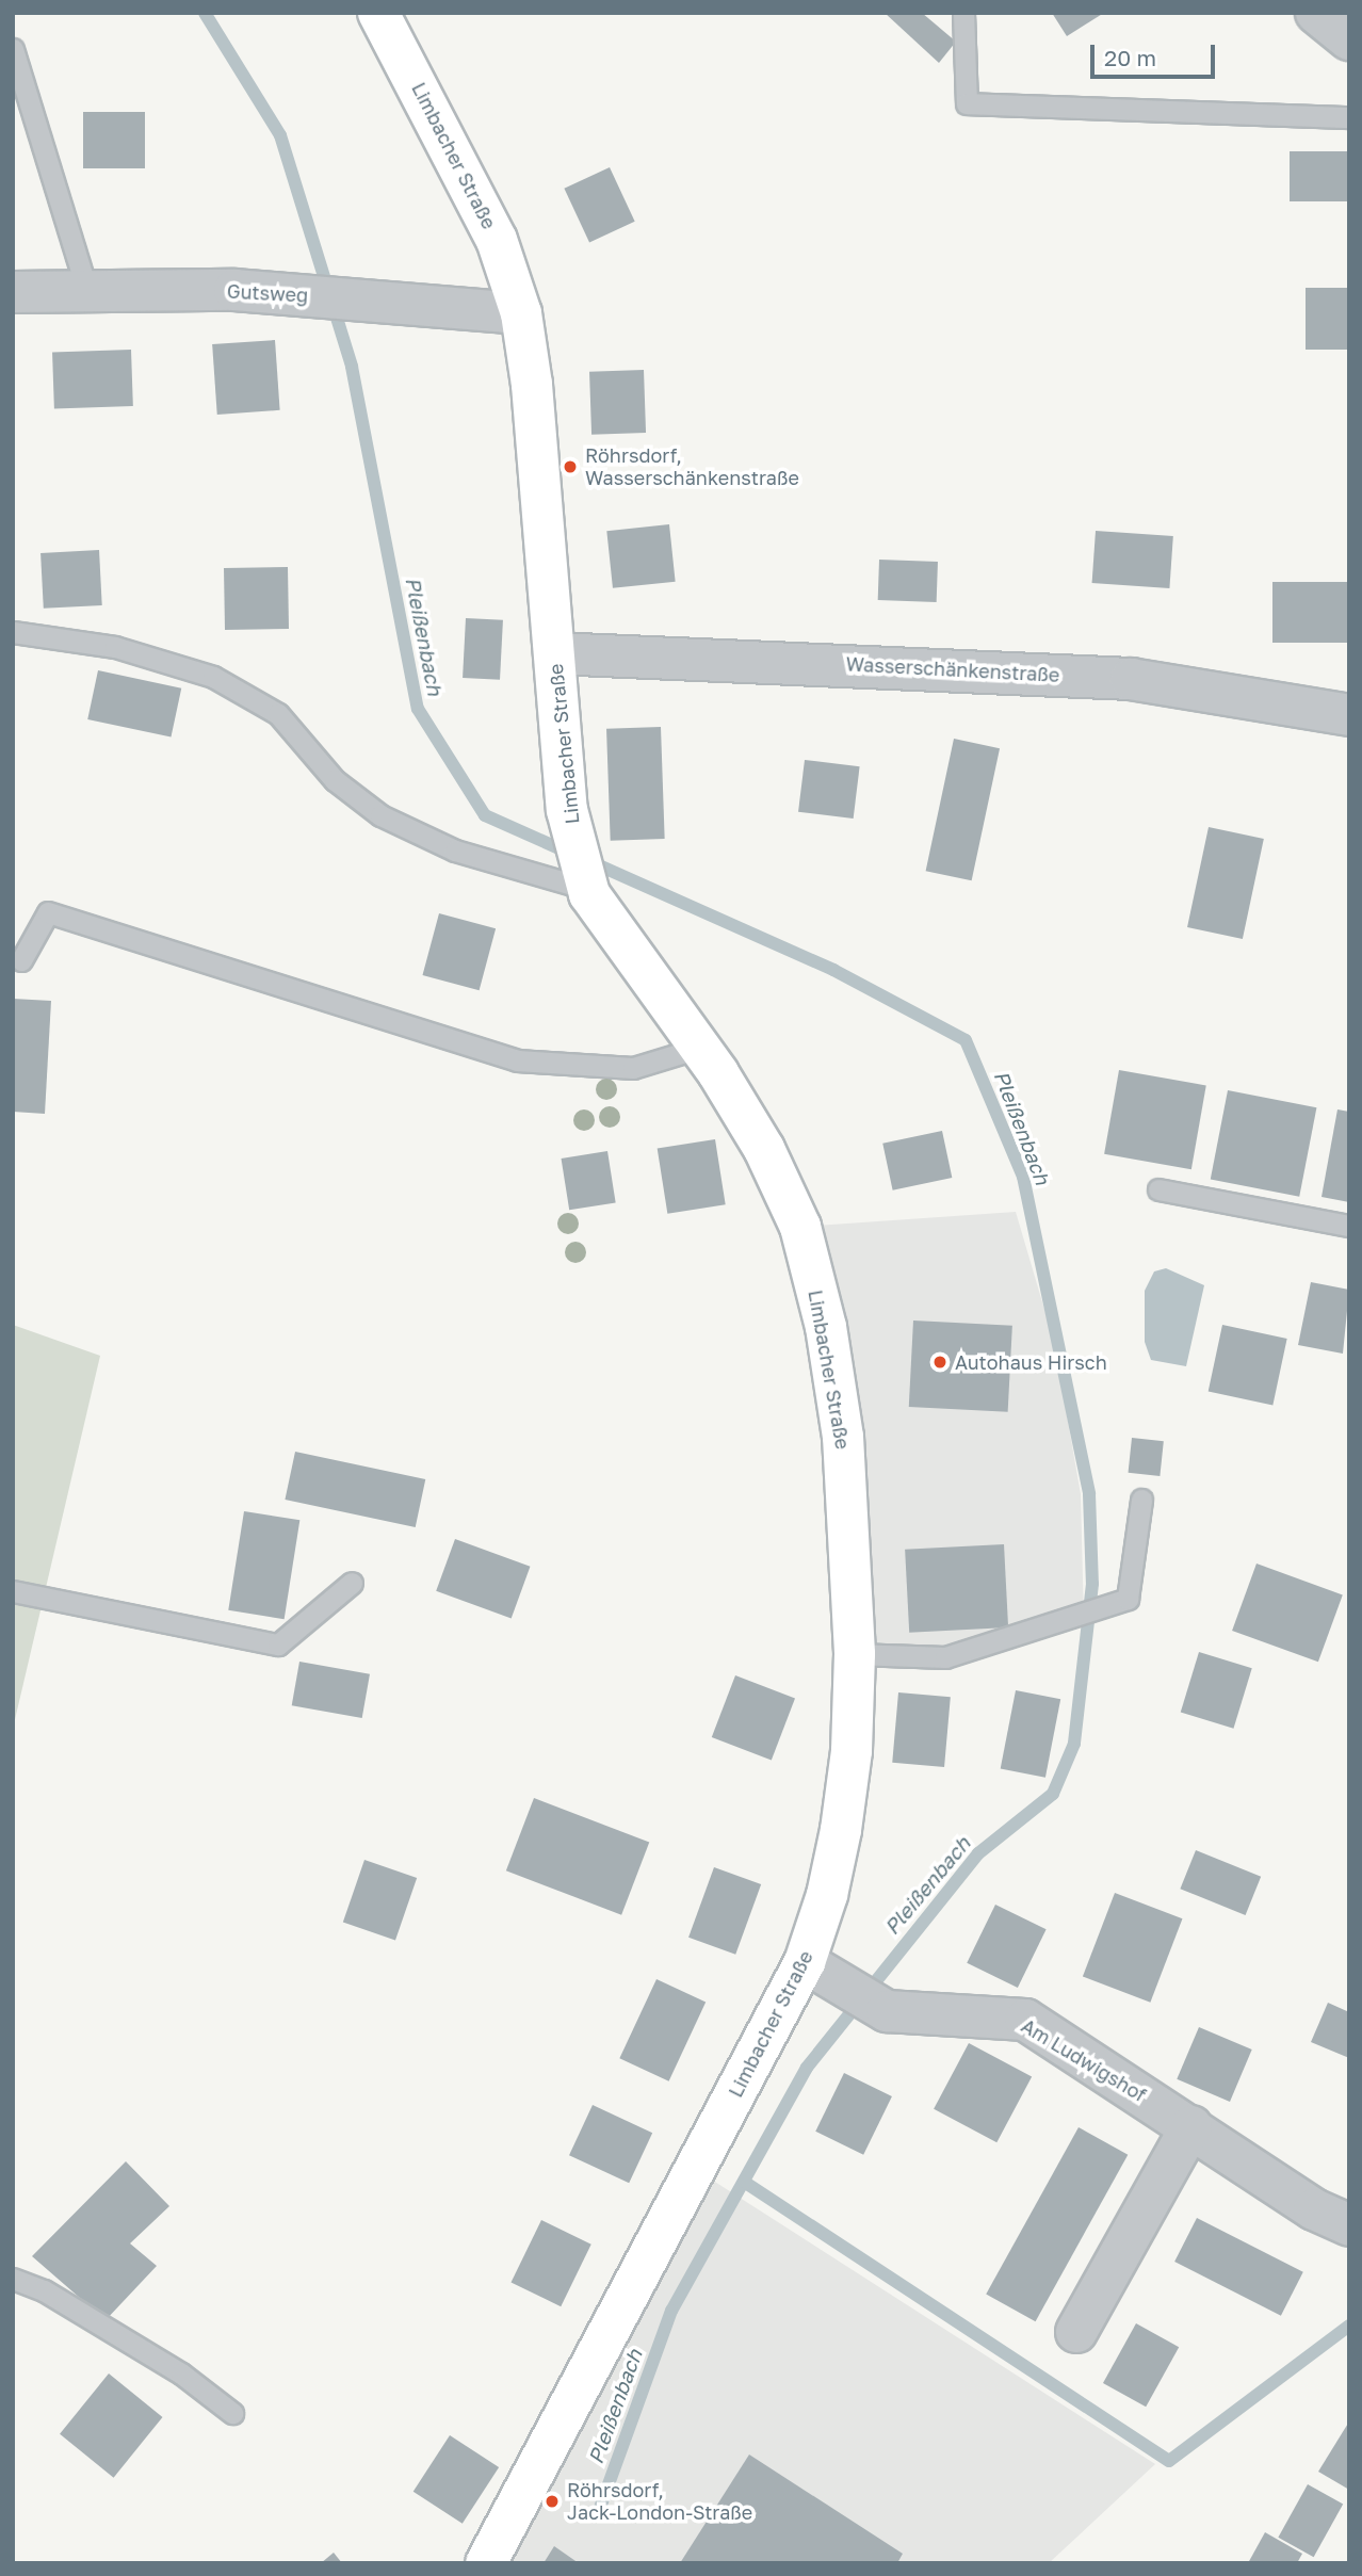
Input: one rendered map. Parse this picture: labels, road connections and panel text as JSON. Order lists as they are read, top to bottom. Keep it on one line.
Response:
{"streets":{"street":["Limbacher Straße","Gutsweg","Wasserschänkenstraße","Am Ludwigshof"]},"crossings":[["Limbacher Straße","Gutsweg"],["Limbacher Straße","Wasserschänkenstraße"],["Limbacher Straße","Am Ludwigshof"]],"water":["Pleißenbach"],"places":["Röhrsdorf, Wasserschänkenstraße","Autohaus Hirsch","Röhrsdorf, Jack-London-Straße"],"scale_bar":"20 m"}
